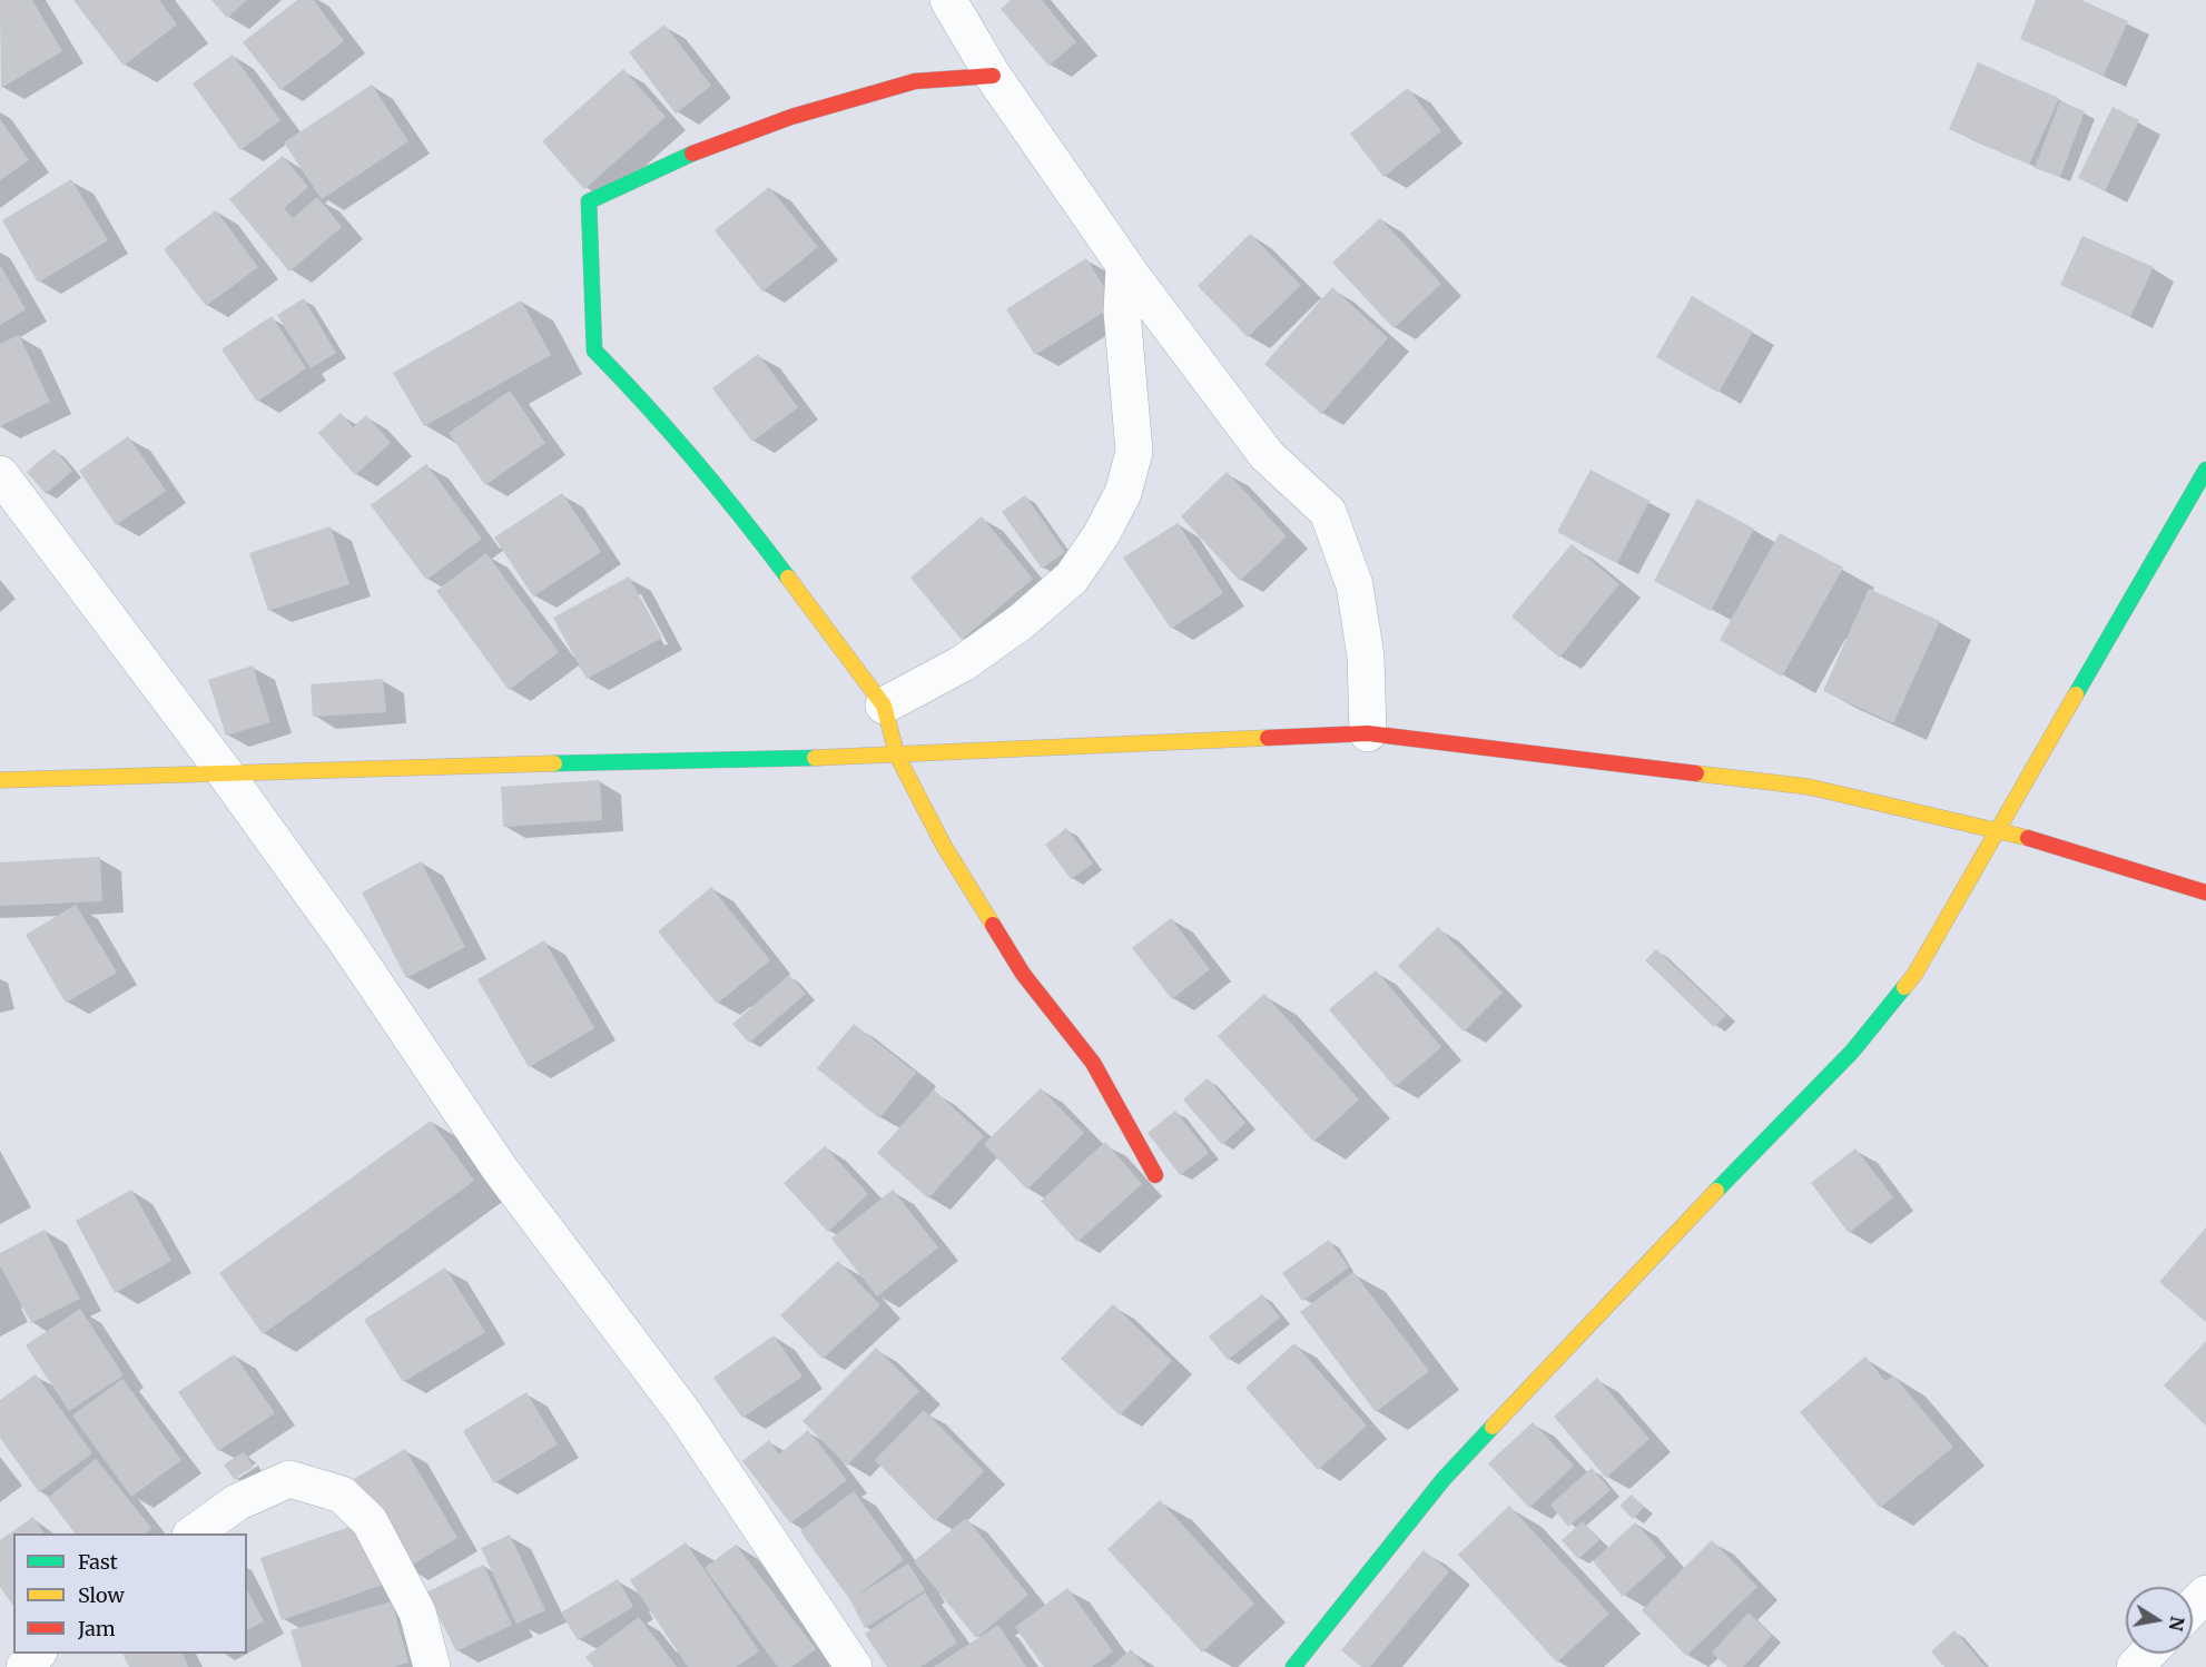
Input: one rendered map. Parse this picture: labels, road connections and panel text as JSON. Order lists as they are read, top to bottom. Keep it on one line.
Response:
{"legend":["Fast","Slow","Jam"],"north":"right"}
